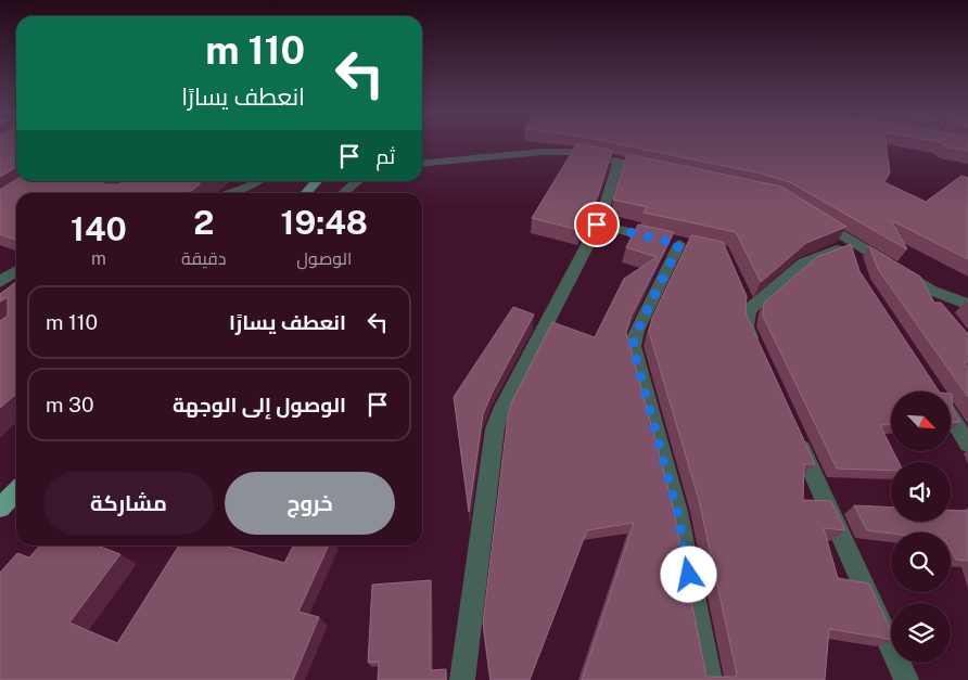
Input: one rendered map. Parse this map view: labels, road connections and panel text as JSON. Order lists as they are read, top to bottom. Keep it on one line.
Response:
{"north":"bottom right","page":{"turn":["110 m","انعطف يسارًا"],"then":"ثم","eta":["19:48","الوصول","2","دقيقة","140","m"],"list":[{"name":"انعطف يسارًا","value":"110 m"},{"name":"الوصول إلى الوجهة","value":"30 m"}],"buttons":["خروج","مشاركة"]}}
